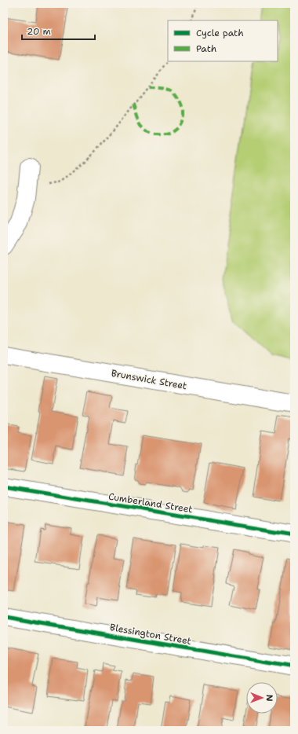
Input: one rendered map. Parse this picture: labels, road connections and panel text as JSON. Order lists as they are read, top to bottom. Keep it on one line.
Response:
{"streets":{"street":["Brunswick Street","Cumberland Street","Blessington Street"]},"legend":["Cycle path","Path"],"scale_bar":"20 m","north":"right"}
